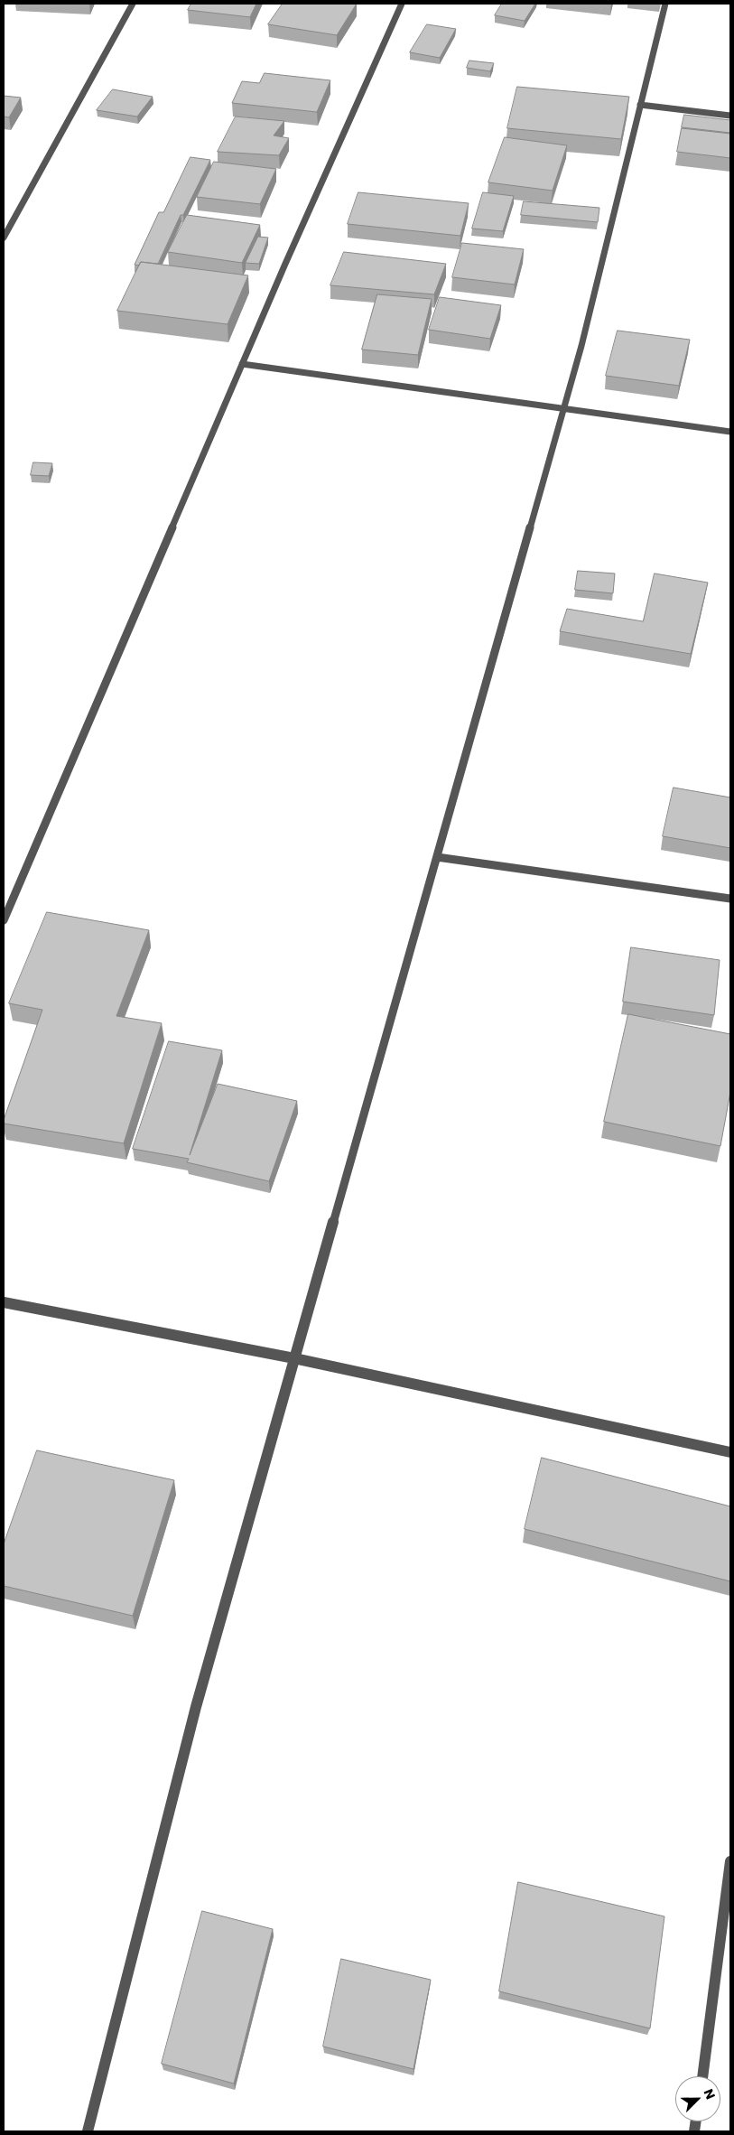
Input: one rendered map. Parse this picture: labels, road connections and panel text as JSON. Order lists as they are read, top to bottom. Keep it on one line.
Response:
{"north":"top right"}
